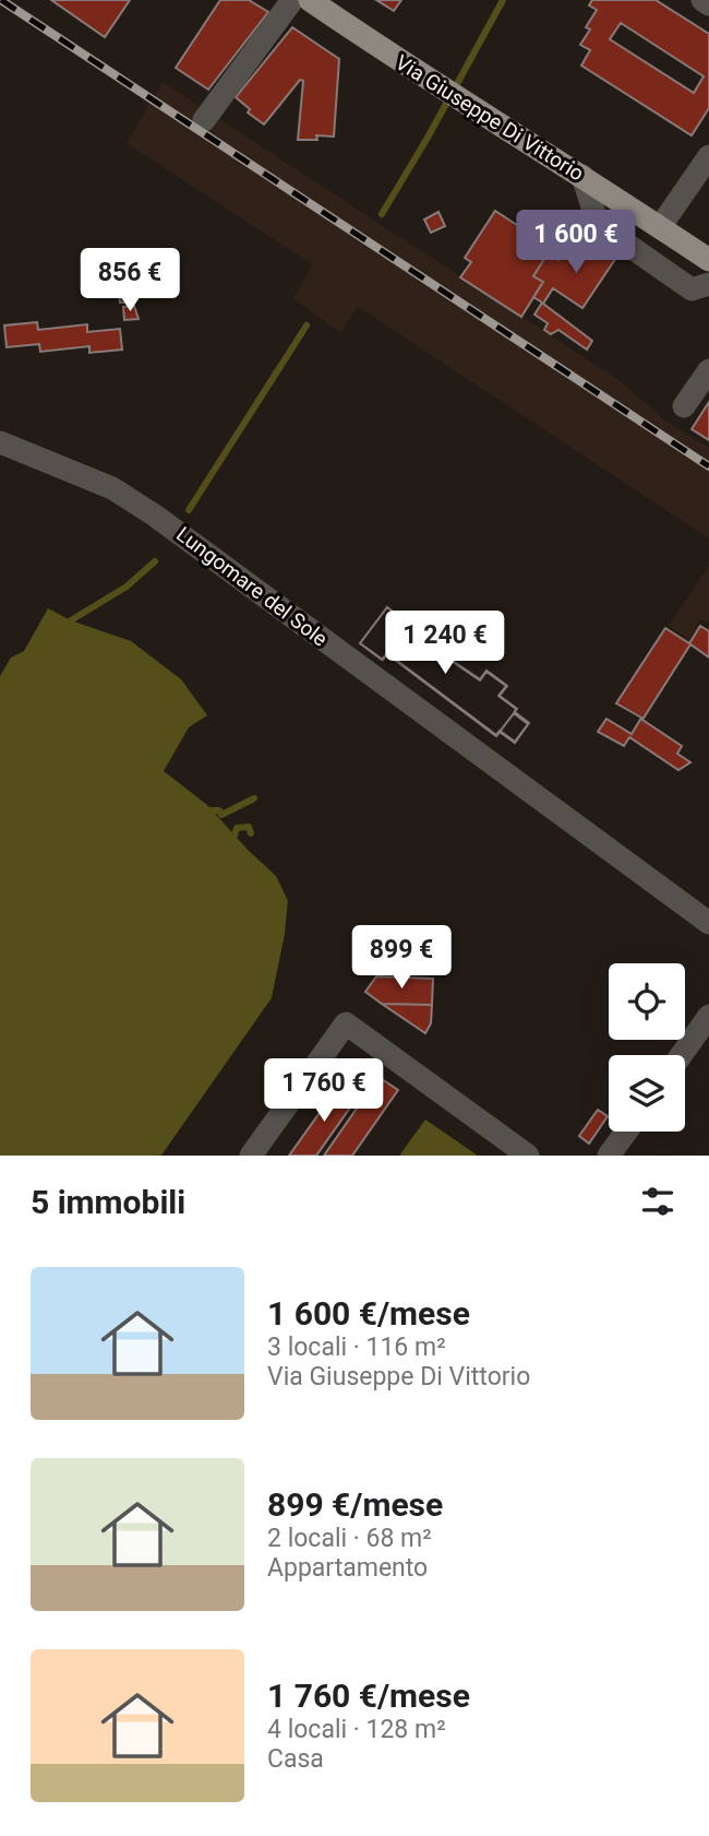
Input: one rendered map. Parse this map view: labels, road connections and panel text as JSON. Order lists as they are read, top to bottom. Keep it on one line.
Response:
{"streets":{"main road":["Via Giuseppe Di Vittorio"],"street":["Lungomare del Sole"]},"page":{"price":["1 600 €","856 €","1 240 €","899 €","1 760 €"],"heading":"5 immobili","list":[{"name":"1 600 €/mese","note":"3 locali · 116 m² · Via Giuseppe Di Vittorio"},{"name":"899 €/mese","note":"2 locali · 68 m² · Appartamento"},{"name":"1 760 €/mese","note":"4 locali · 128 m² · Casa"}]}}
